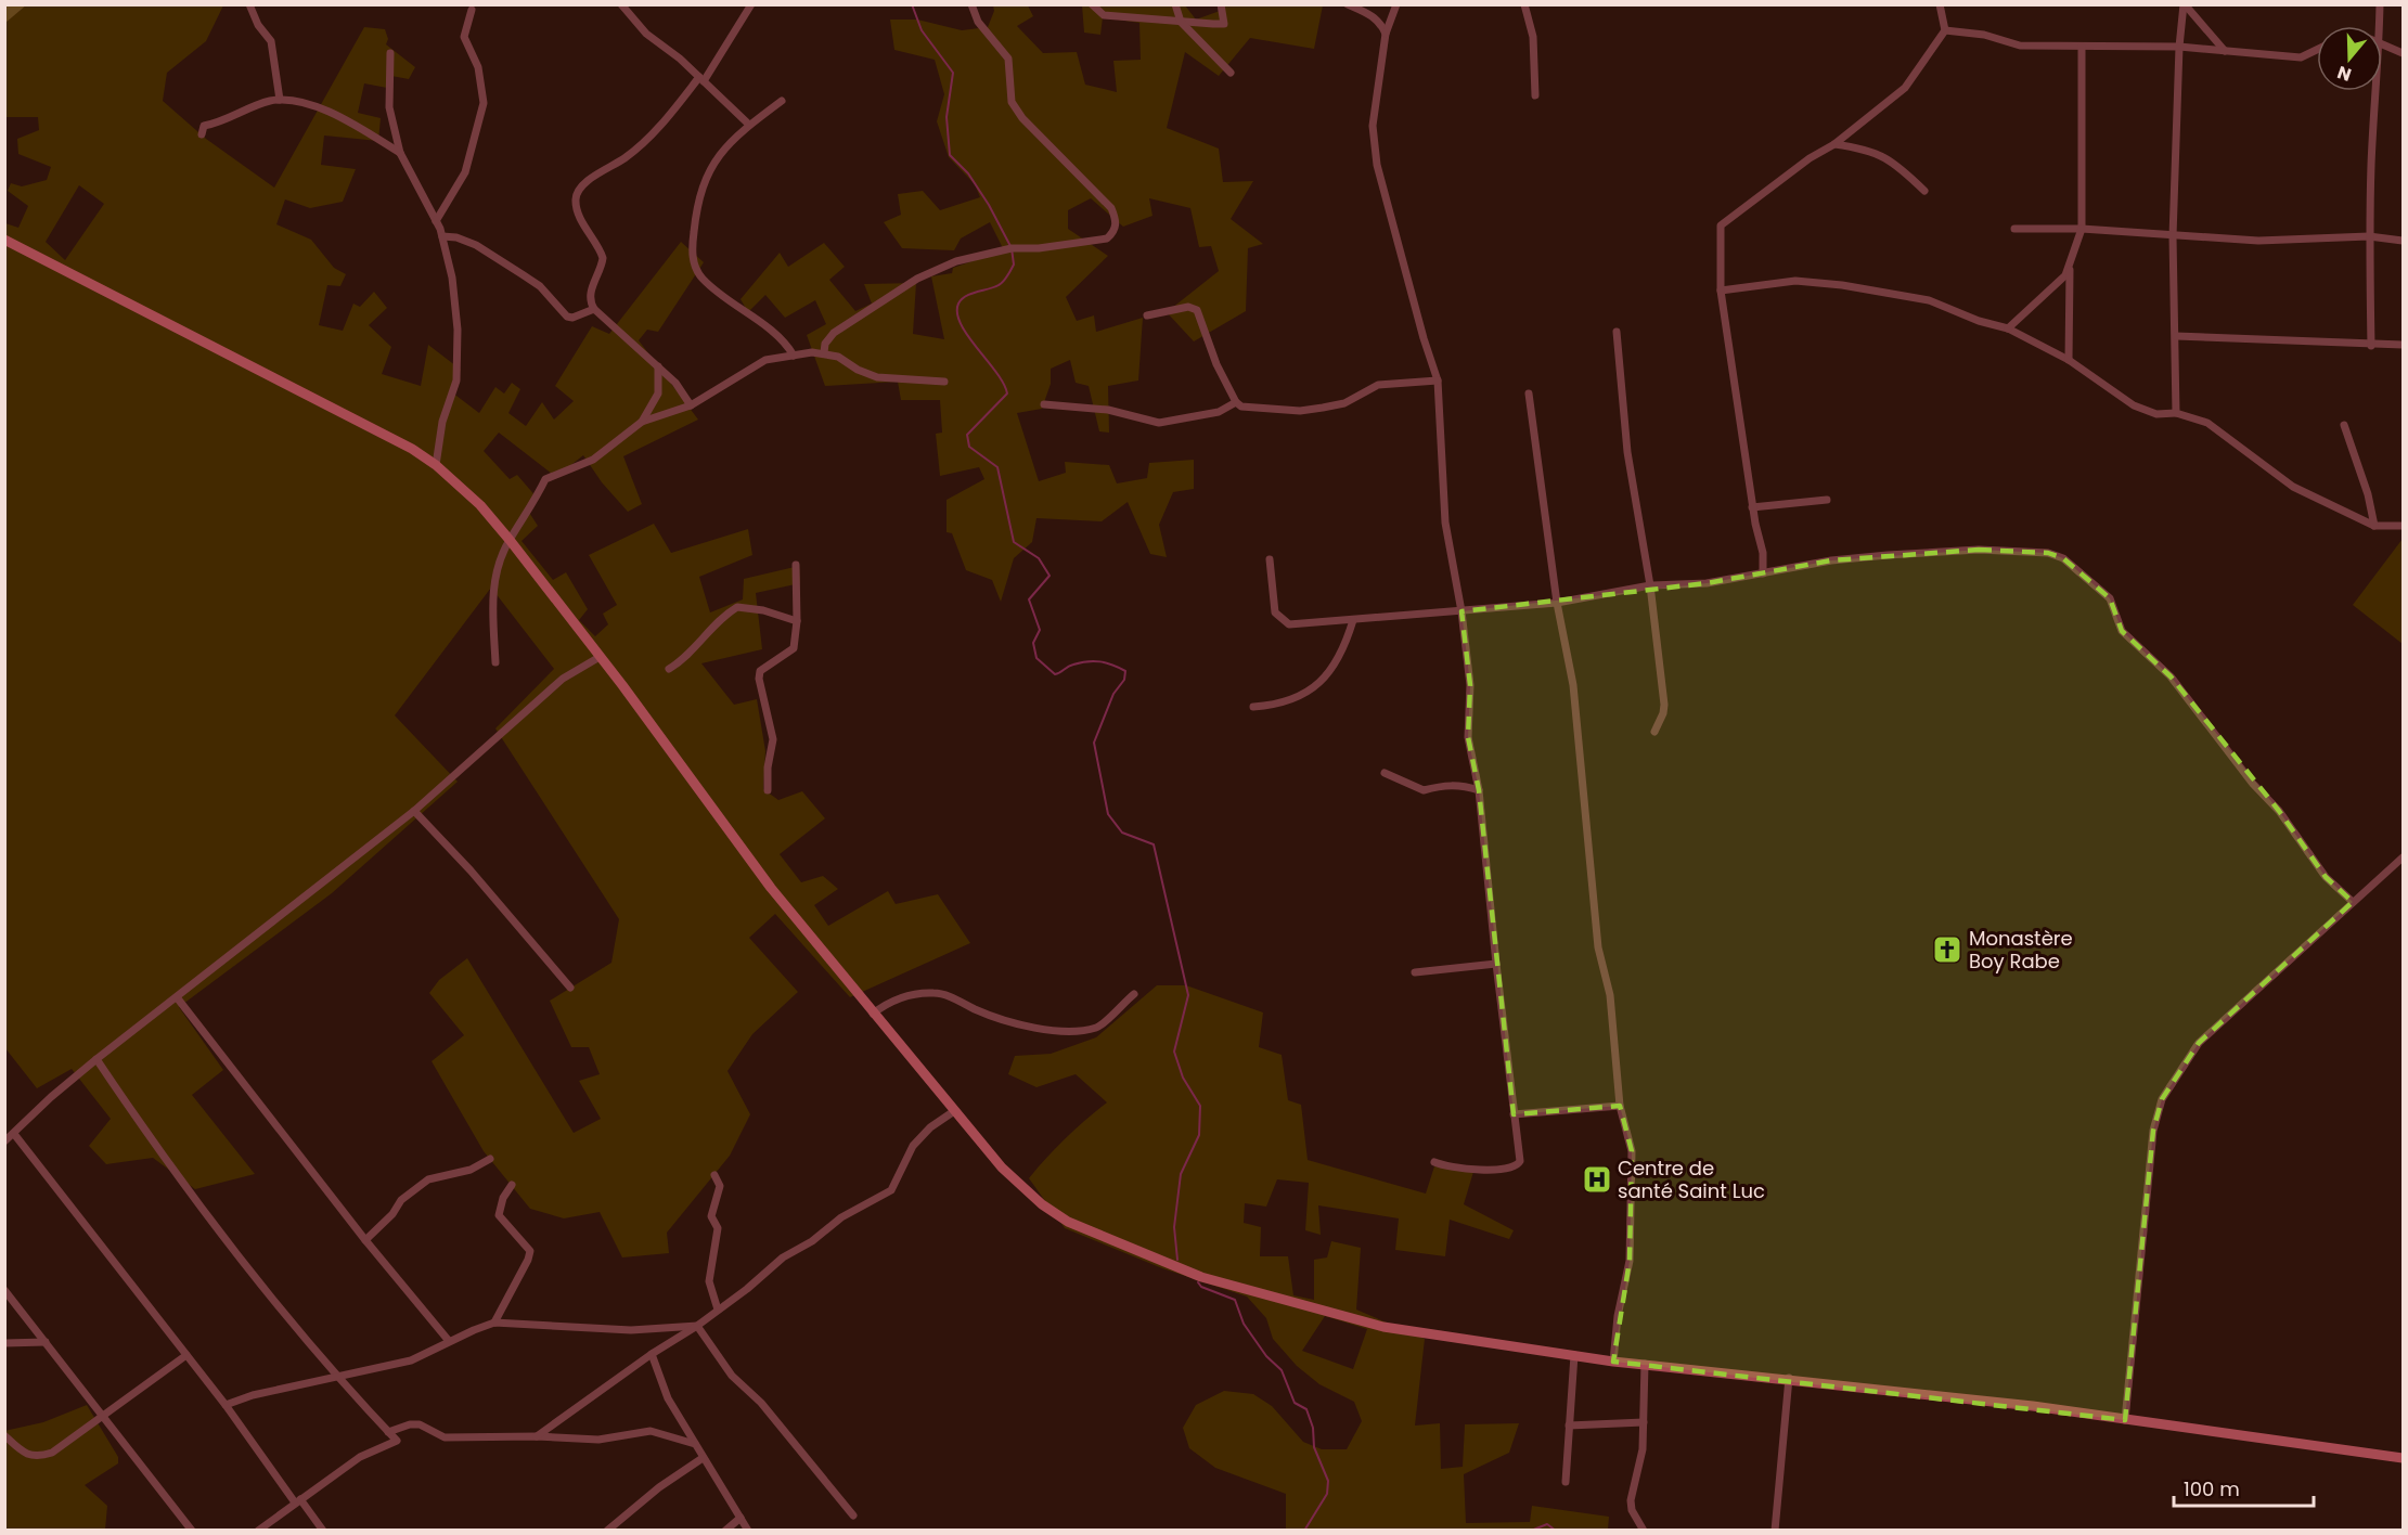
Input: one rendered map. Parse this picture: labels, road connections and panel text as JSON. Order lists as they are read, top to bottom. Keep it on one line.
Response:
{"places":{"church":["Monastère Boy Rabe"],"hospital":["Centre de santé Saint Luc"]},"scale_bar":"100 m","north":"bottom"}
